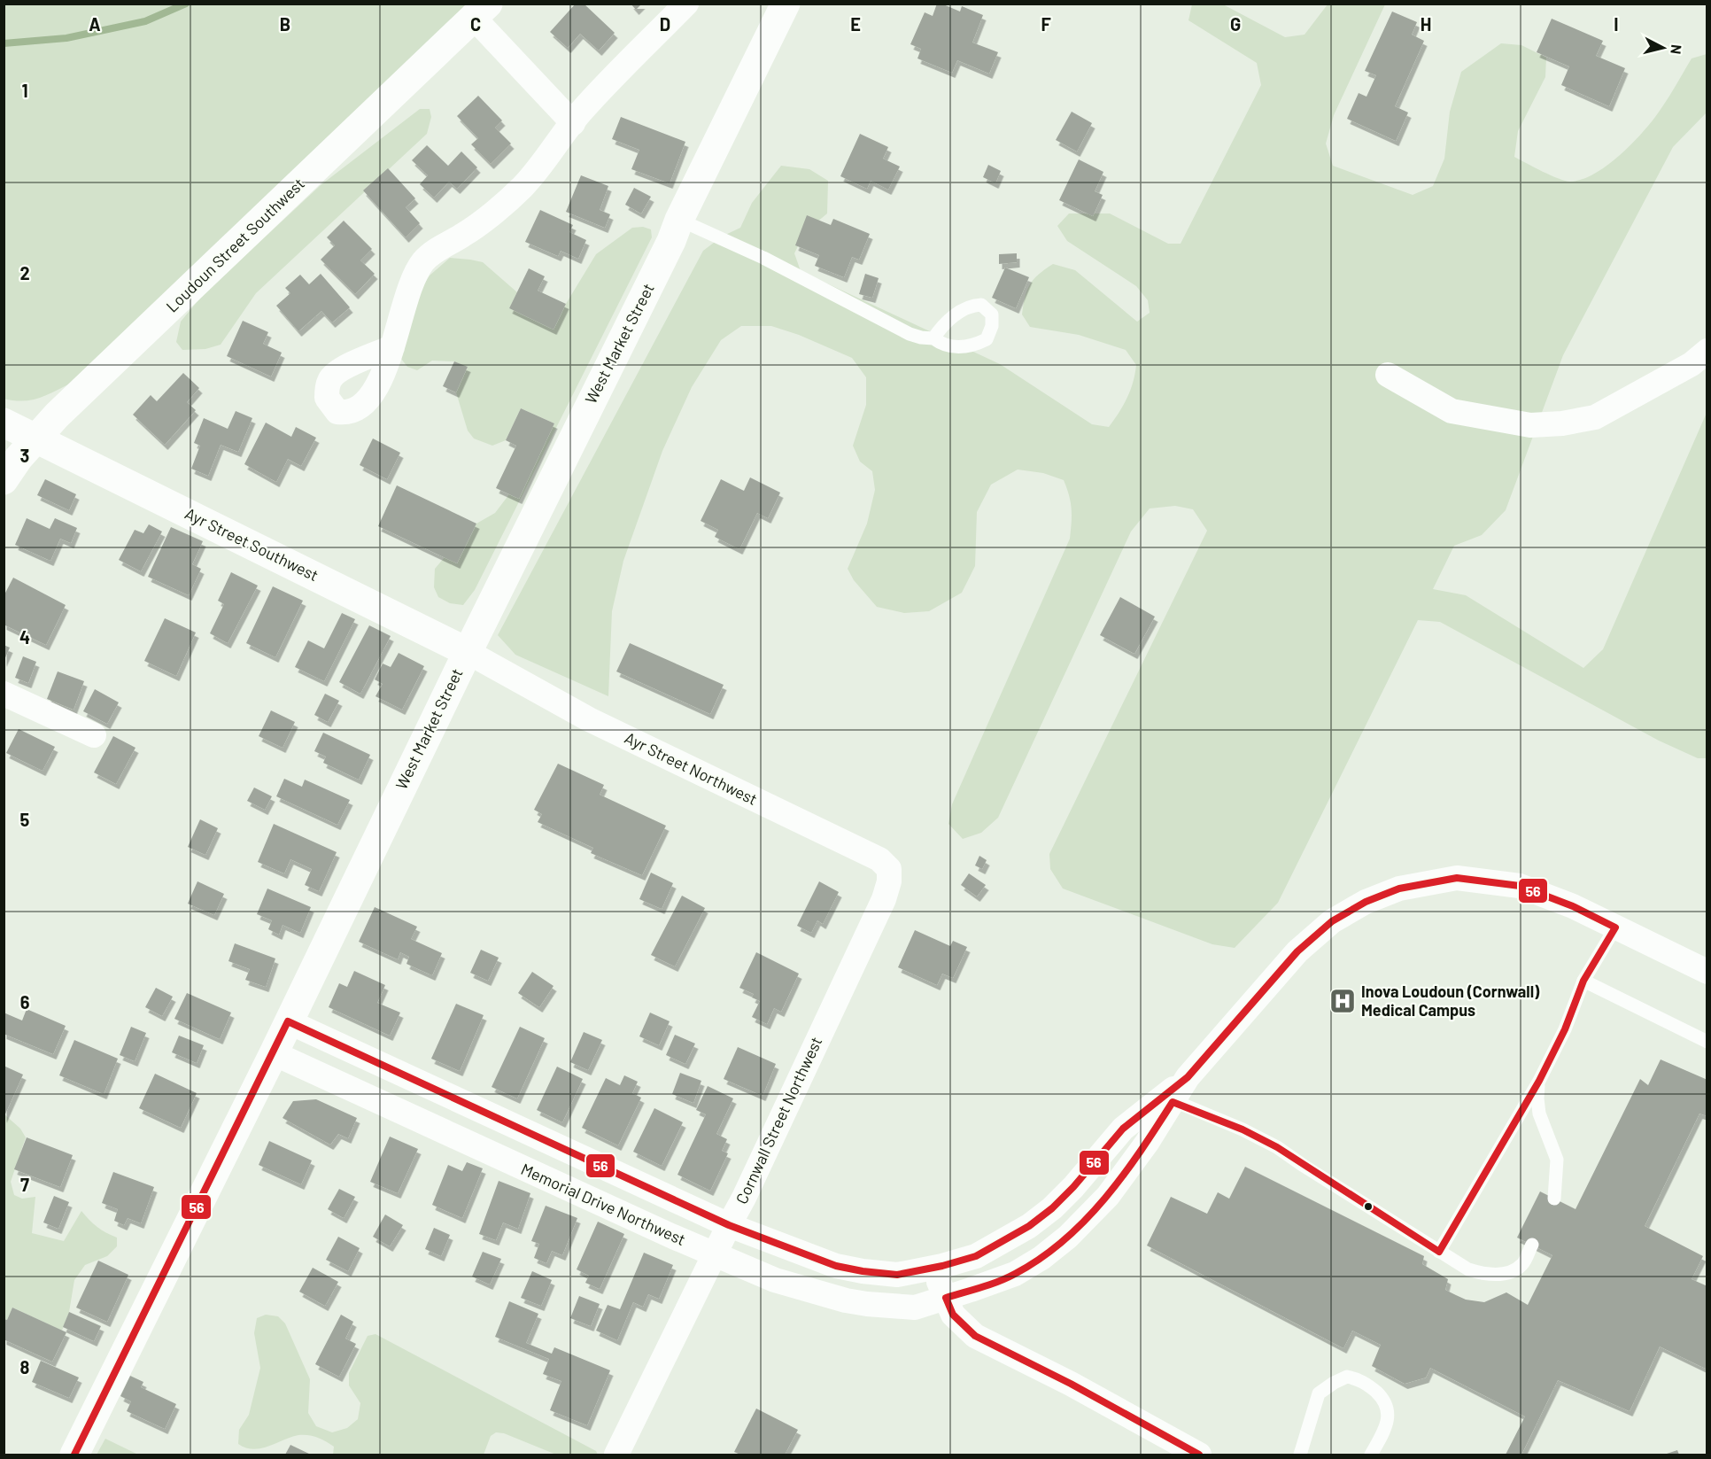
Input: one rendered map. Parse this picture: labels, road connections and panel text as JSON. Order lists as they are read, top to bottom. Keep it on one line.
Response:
{"streets":{"main road":["Loudoun Street Southwest","West Market Street","Ayr Street Southwest"],"street":["Ayr Street Northwest","Cornwall Street Northwest","Memorial Drive Northwest"]},"crossings":[["Loudoun Street Southwest","Ayr Street Southwest"],["West Market Street","Ayr Street Southwest"],["West Market Street","Ayr Street Northwest"],["West Market Street","Memorial Drive Northwest"],["Ayr Street Southwest","Ayr Street Northwest"],["Ayr Street Northwest","Cornwall Street Northwest"],["Cornwall Street Northwest","Memorial Drive Northwest"]],"places":{"hospital":["Inova Loudoun (Cornwall) Medical Campus"]},"lines":["transit line 56"],"north":"right","grid":{"columns":["A","B","C","D","E","F","G","H","I"],"rows":["1","2","3","4","5","6","7","8"]}}
